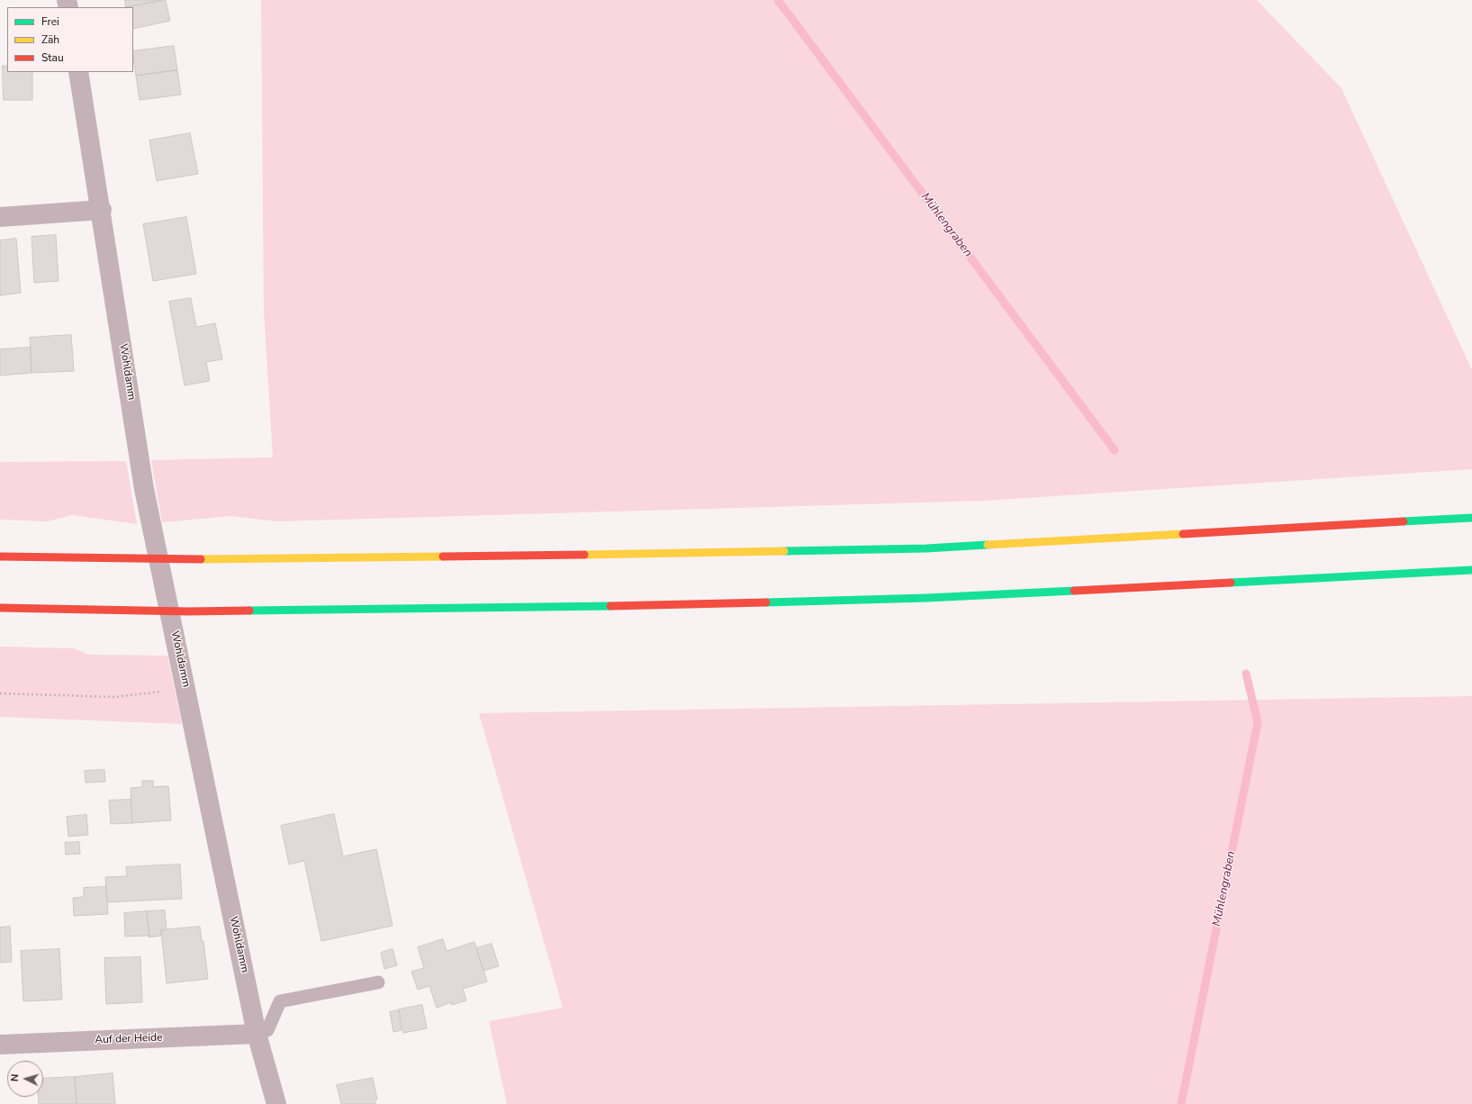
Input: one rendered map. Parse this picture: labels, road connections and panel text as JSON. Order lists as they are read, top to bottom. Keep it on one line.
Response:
{"streets":{"street":["Wohldamm","Auf der Heide"]},"crossings":[["Wohldamm","Auf der Heide"]],"water":["Mühlengraben"],"legend":["Frei","Zäh","Stau"],"north":"left"}
